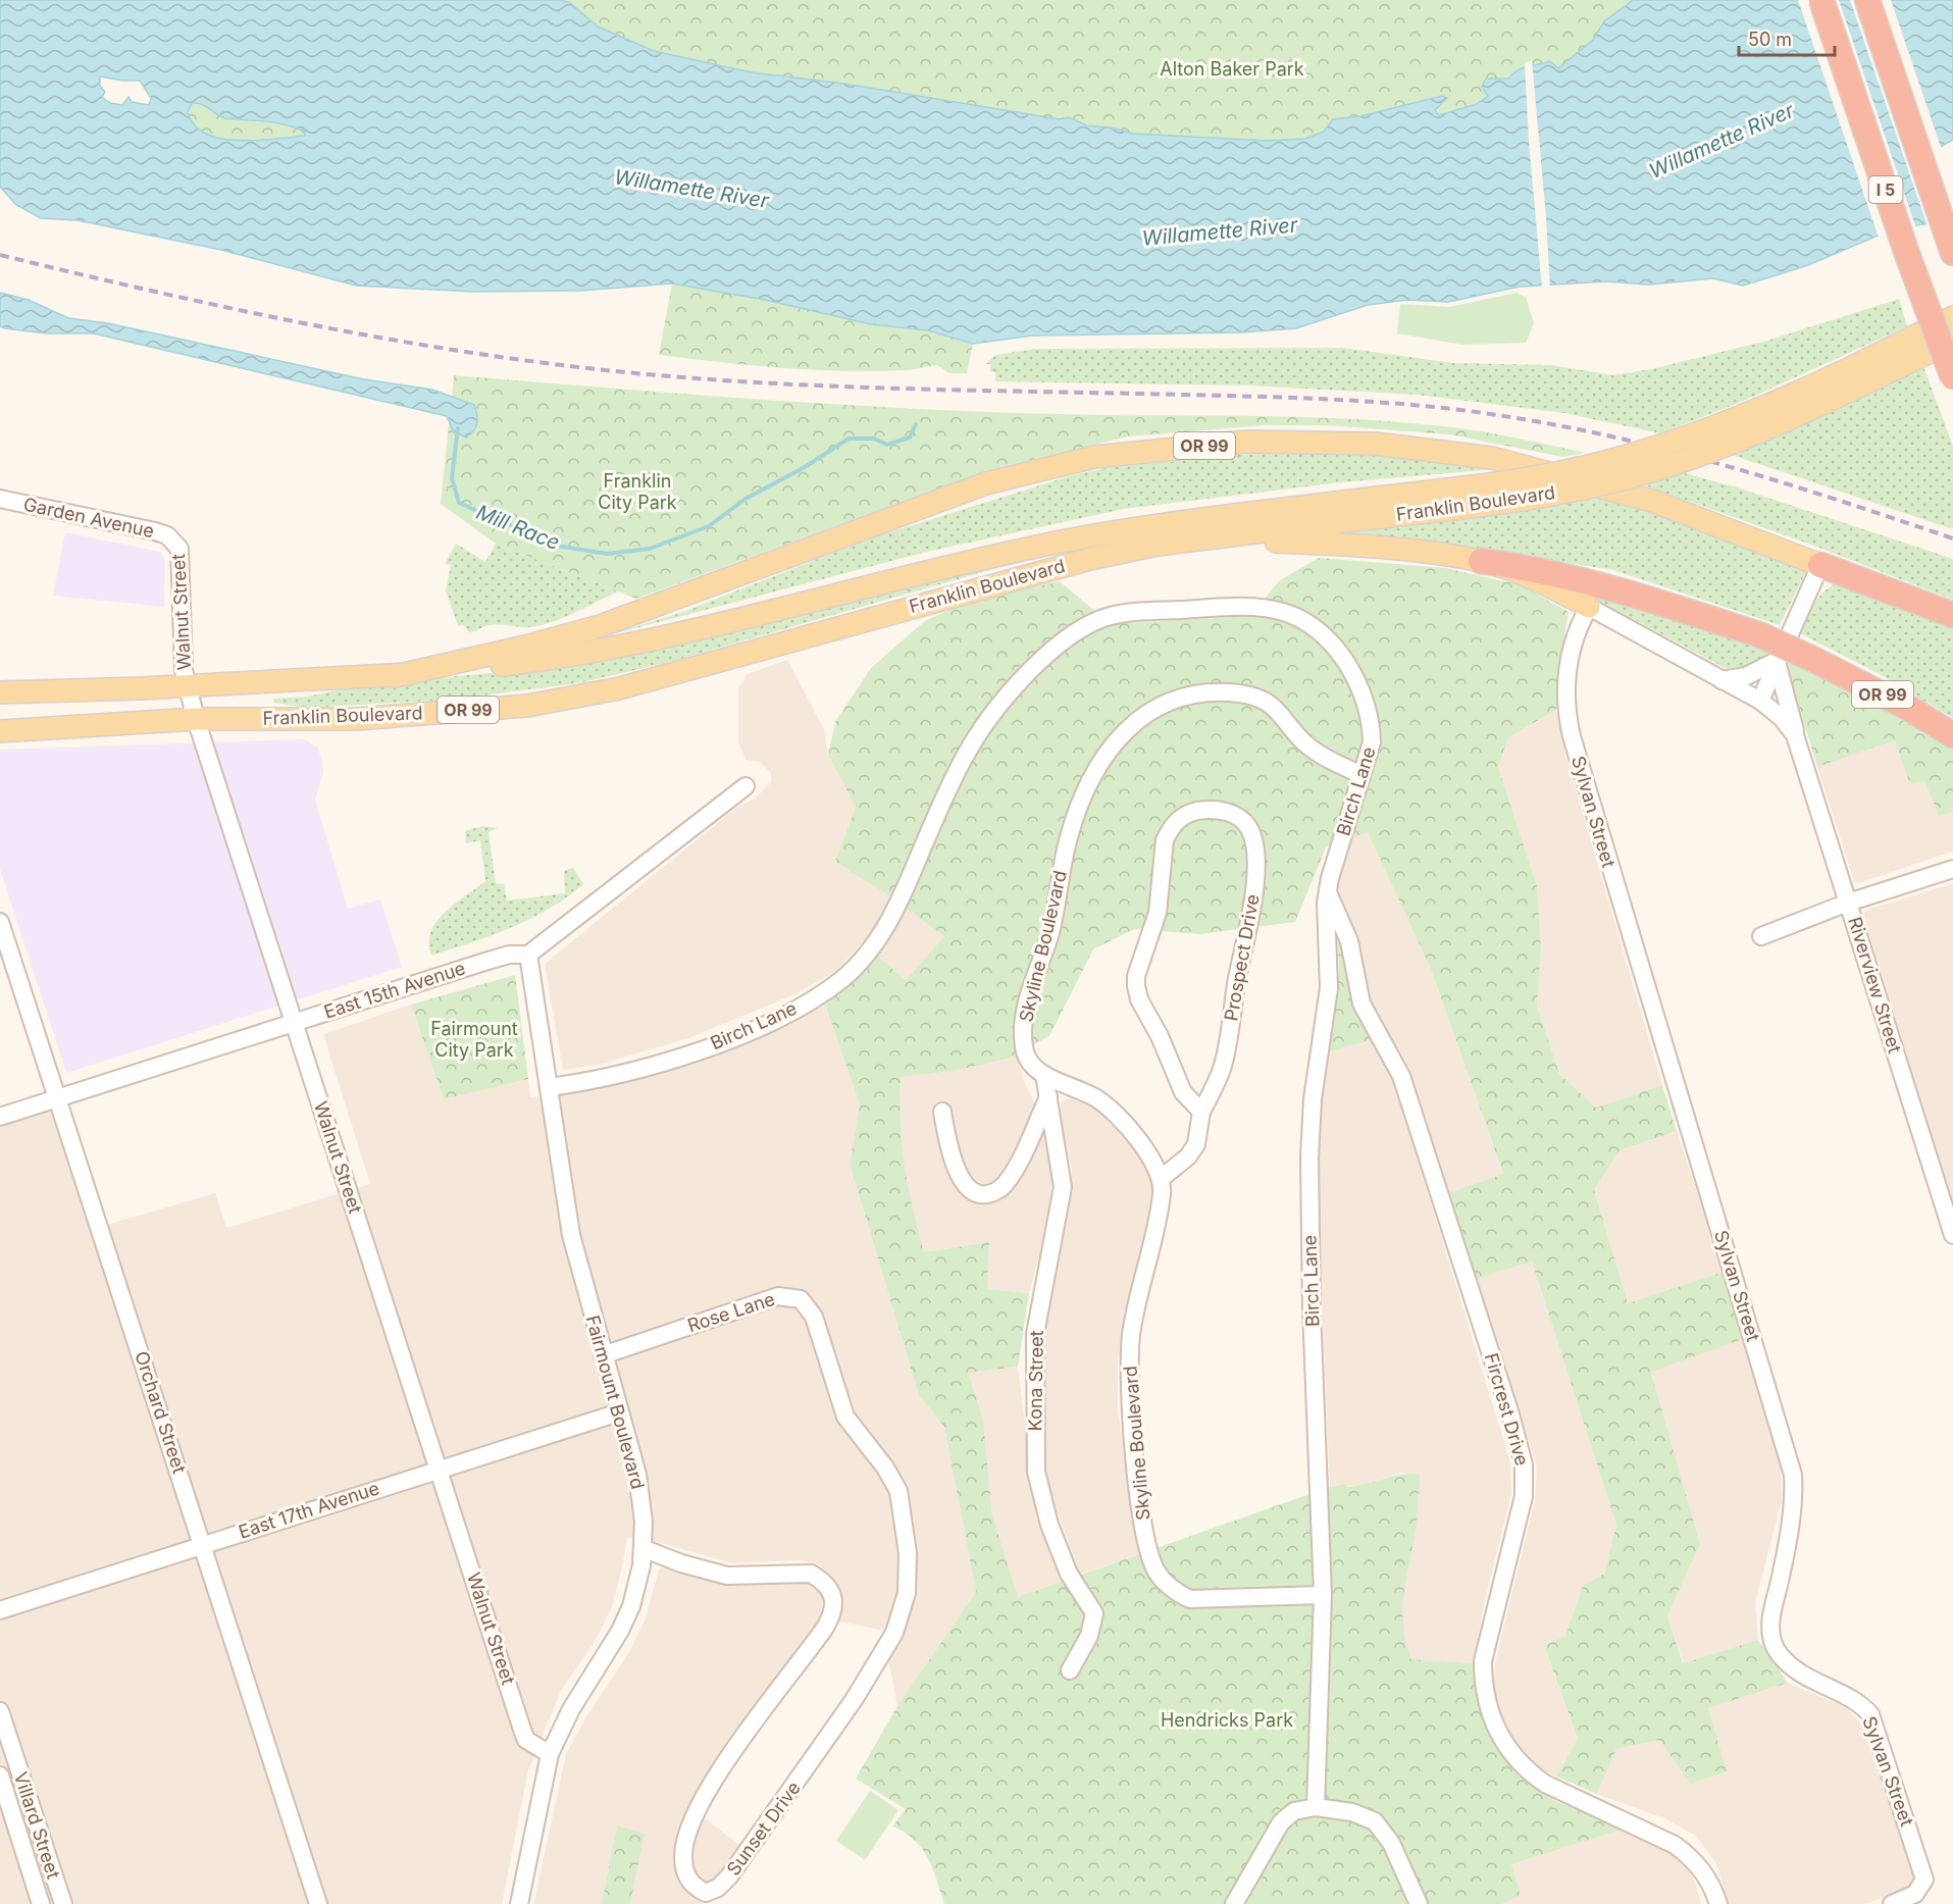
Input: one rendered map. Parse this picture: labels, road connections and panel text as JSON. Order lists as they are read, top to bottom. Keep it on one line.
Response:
{"streets":{"highway":["I 5","OR 99"],"main road":["Franklin Boulevard"],"street":["Garden Avenue","Walnut Street","Birch Lane","Sylvan Street","Skyline Boulevard","Prospect Drive","Riverview Street","East 15th Avenue","Rose Lane","Kona Street","Fairmount Boulevard","Fircrest Drive","Orchard Street","East 17th Avenue","Villard Street","Sunset Drive"]},"crossings":[["OR 99","Franklin Boulevard"],["Franklin Boulevard","Walnut Street"],["Garden Avenue","Walnut Street"],["Walnut Street","East 15th Avenue"],["Walnut Street","Fairmount Boulevard"],["Walnut Street","East 17th Avenue"],["Birch Lane","Skyline Boulevard"],["Birch Lane","Fairmount Boulevard"],["Birch Lane","Fircrest Drive"],["Sylvan Street","Riverview Street"],["Skyline Boulevard","Prospect Drive"],["Skyline Boulevard","Kona Street"],["East 15th Avenue","Fairmount Boulevard"],["East 15th Avenue","Orchard Street"],["Rose Lane","Fairmount Boulevard"],["Rose Lane","Sunset Drive"],["Fairmount Boulevard","East 17th Avenue"],["Fairmount Boulevard","Sunset Drive"],["Orchard Street","East 17th Avenue"]],"water":["Willamette River","Mill Race"],"parks":["Alton Baker Park","Franklin City Park","Fairmount City Park","Hendricks Park"],"scale_bar":"50 m"}
